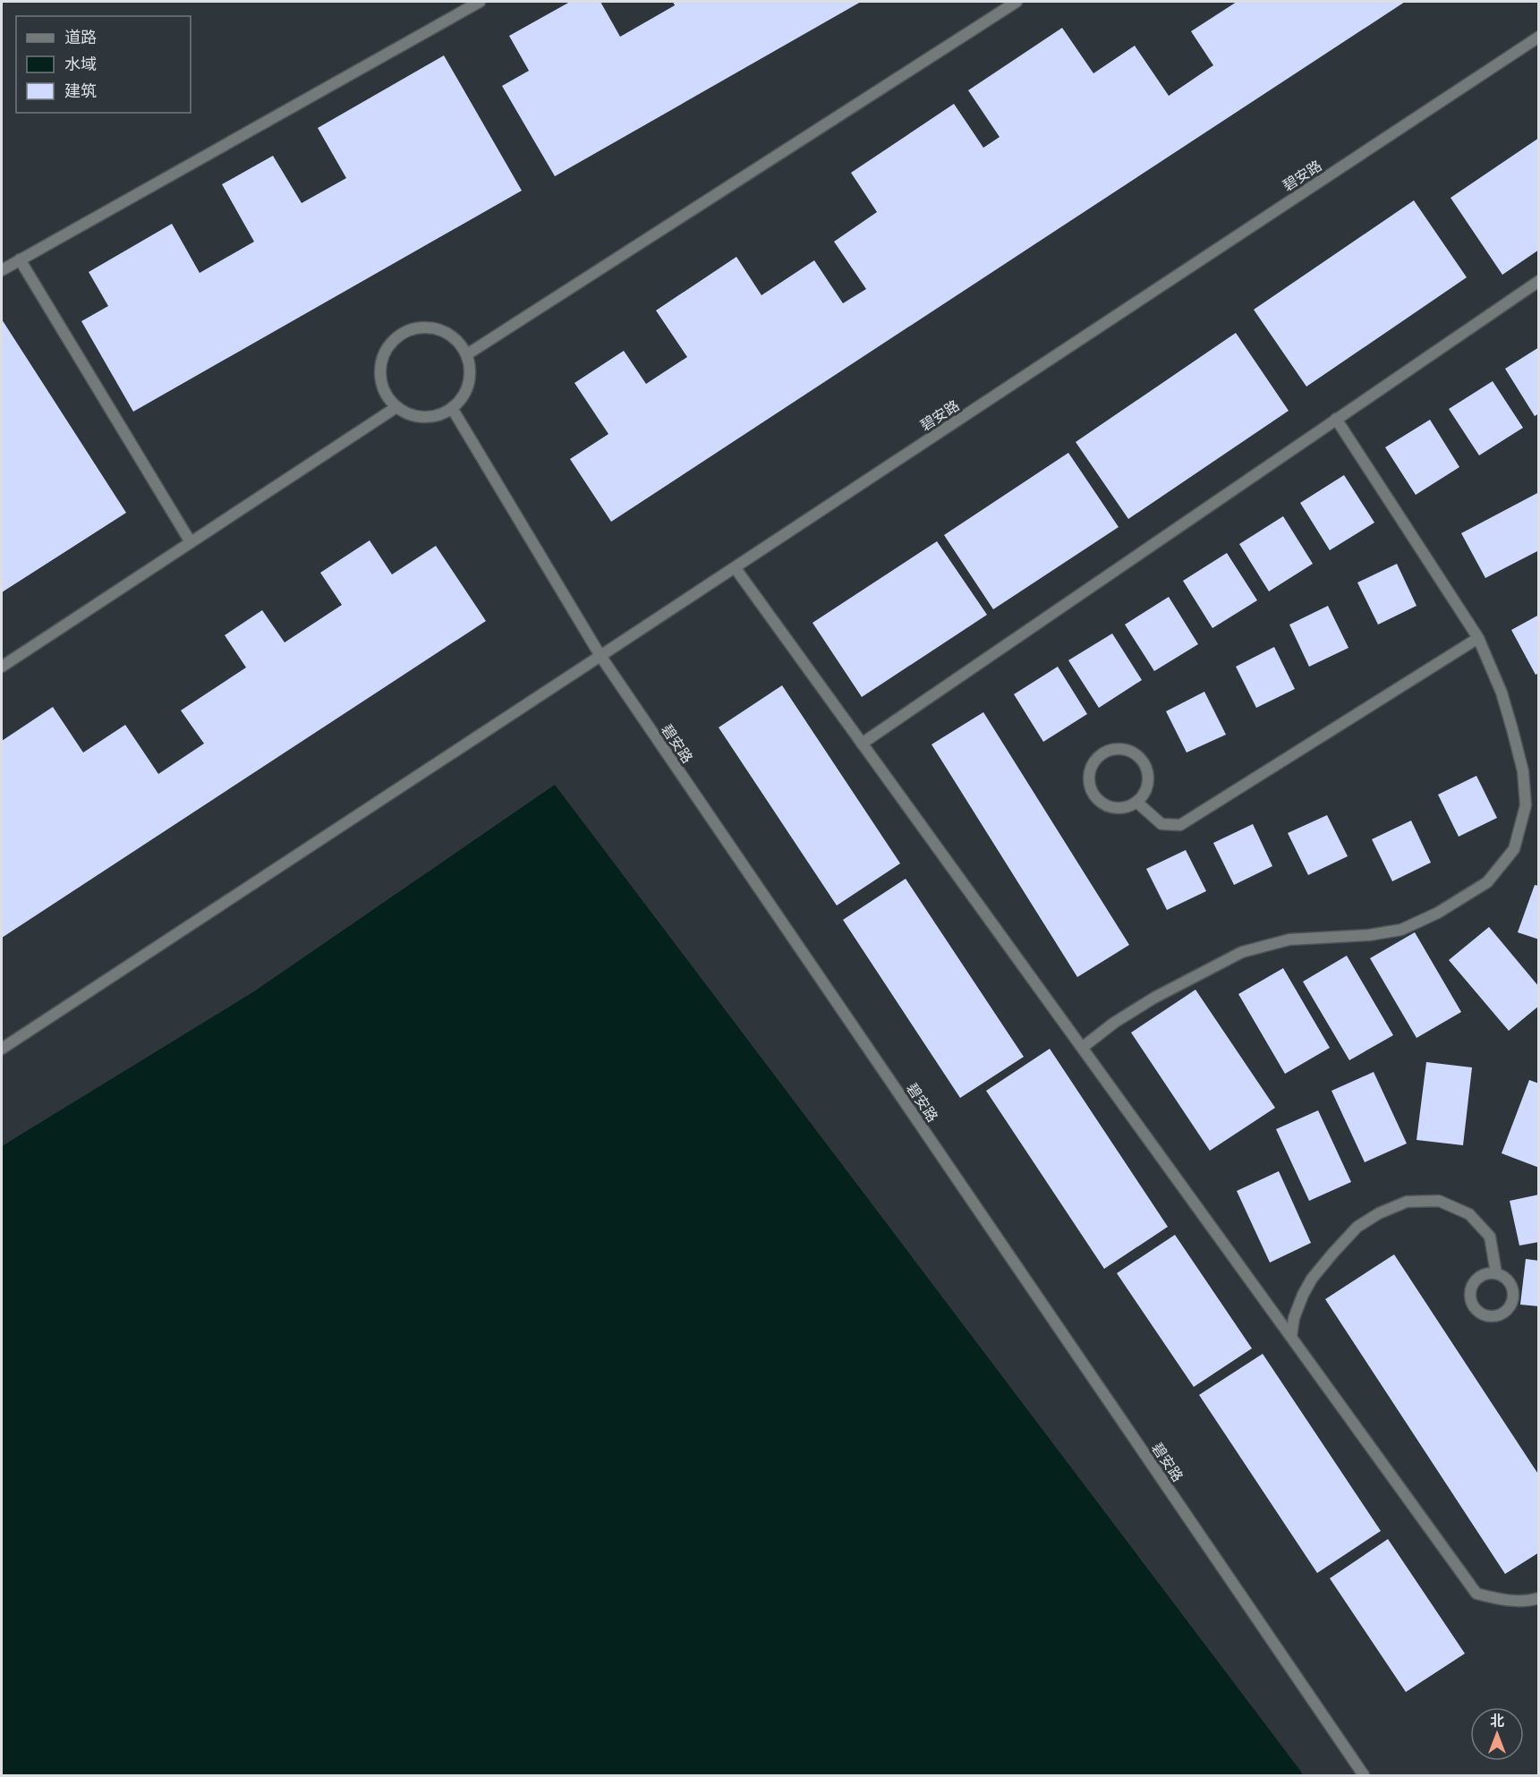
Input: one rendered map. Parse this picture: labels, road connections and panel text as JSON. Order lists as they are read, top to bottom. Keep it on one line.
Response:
{"streets":{"street":["碧安路"]},"legend":["道路","水域","建筑"],"north":"top"}
